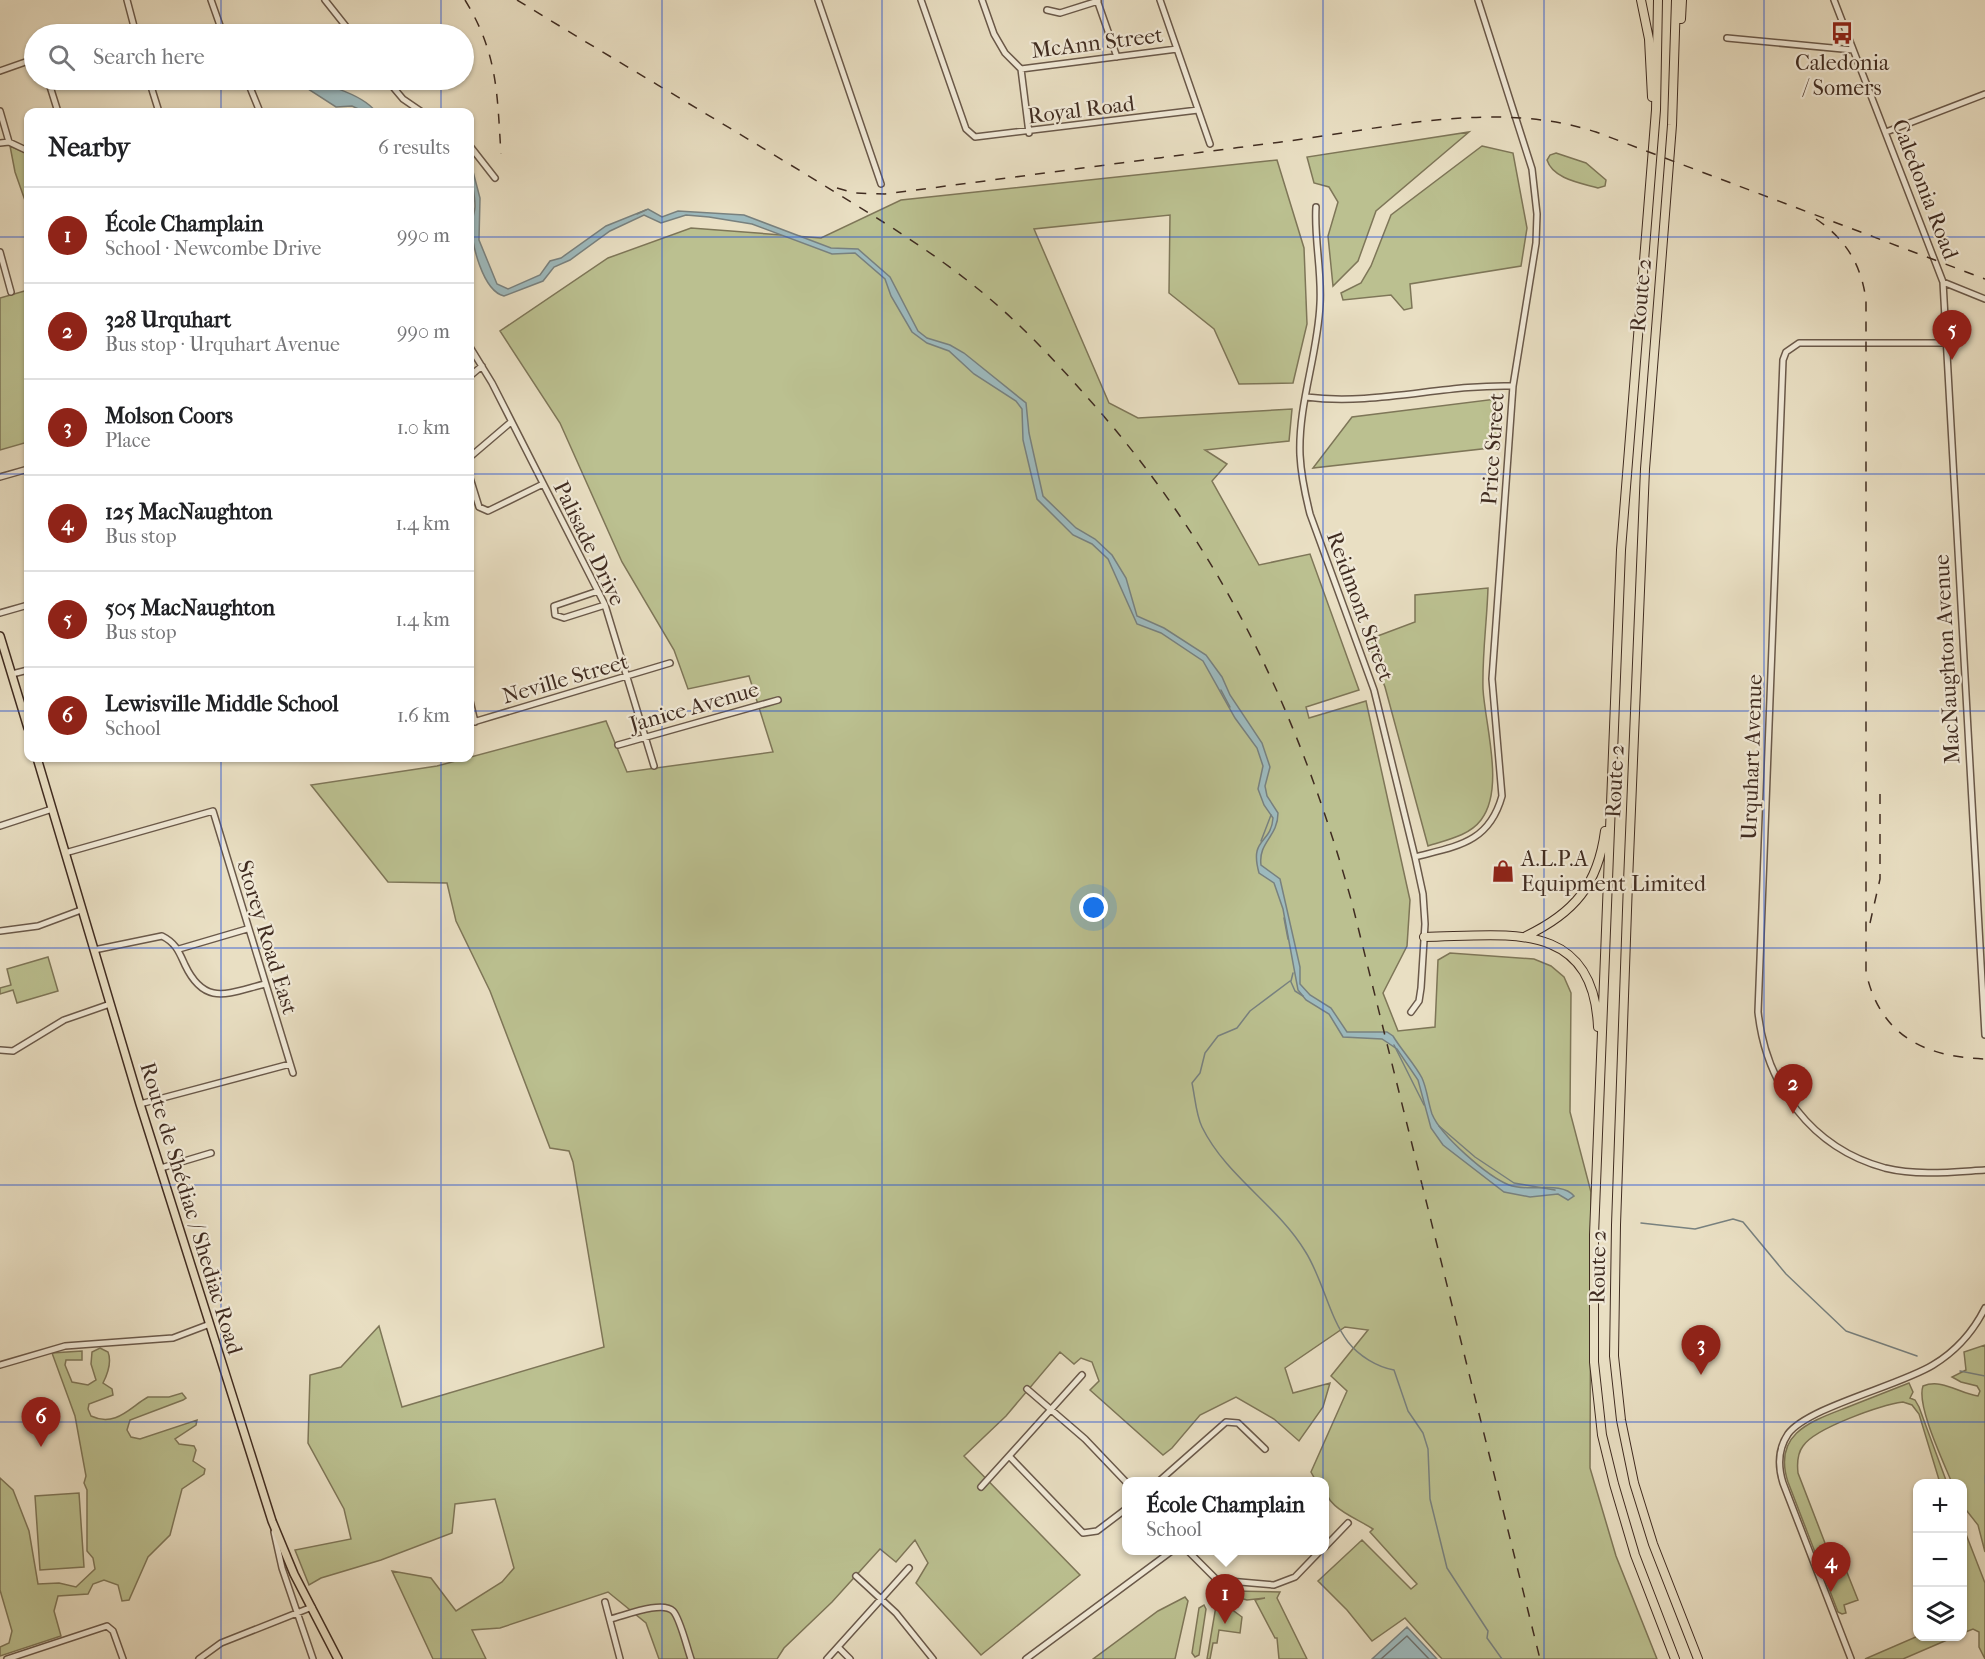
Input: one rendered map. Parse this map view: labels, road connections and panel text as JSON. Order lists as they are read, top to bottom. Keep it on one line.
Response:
{"streets":{"highway":["Route 2"],"main road":["Route de Shédiac / Shediac Road"],"street":["McAnn Street","Royal Road","Caledonia Road","Price Street","Palisade Drive","Reidmont Street","MacNaughton Avenue","Neville Street","Janice Avenue","Urquhart Avenue","Storey Road East"]},"crossings":[["Caledonia Road","MacNaughton Avenue"],["Price Street","Reidmont Street"],["Palisade Drive","Neville Street"],["Palisade Drive","Janice Avenue"],["MacNaughton Avenue","Urquhart Avenue"],["Storey Road East","Route de Shédiac / Shediac Road"]],"places":{"bus stop":["Caledonia / Somers"],"shop":["A.L.P.A Equipment Limited"]},"page":{"search":"Search here","heading":["Nearby","6 results"],"list":[{"mark":"1","name":"École Champlain","note":"School · Newcombe Drive","value":"990 m"},{"mark":"2","name":"328 Urquhart","note":"Bus stop · Urquhart Avenue","value":"990 m"},{"mark":"3","name":"Molson Coors","note":"Place","value":"1.0 km"},{"mark":"4","name":"125 MacNaughton","note":"Bus stop","value":"1.4 km"},{"mark":"5","name":"505 MacNaughton","note":"Bus stop","value":"1.4 km"},{"mark":"6","name":"Lewisville Middle School","note":"School","value":"1.6 km"}],"pins":["5","2","3","6","4","1"],"popup":["École Champlain","School"],"map_buttons":["+","−"]}}
